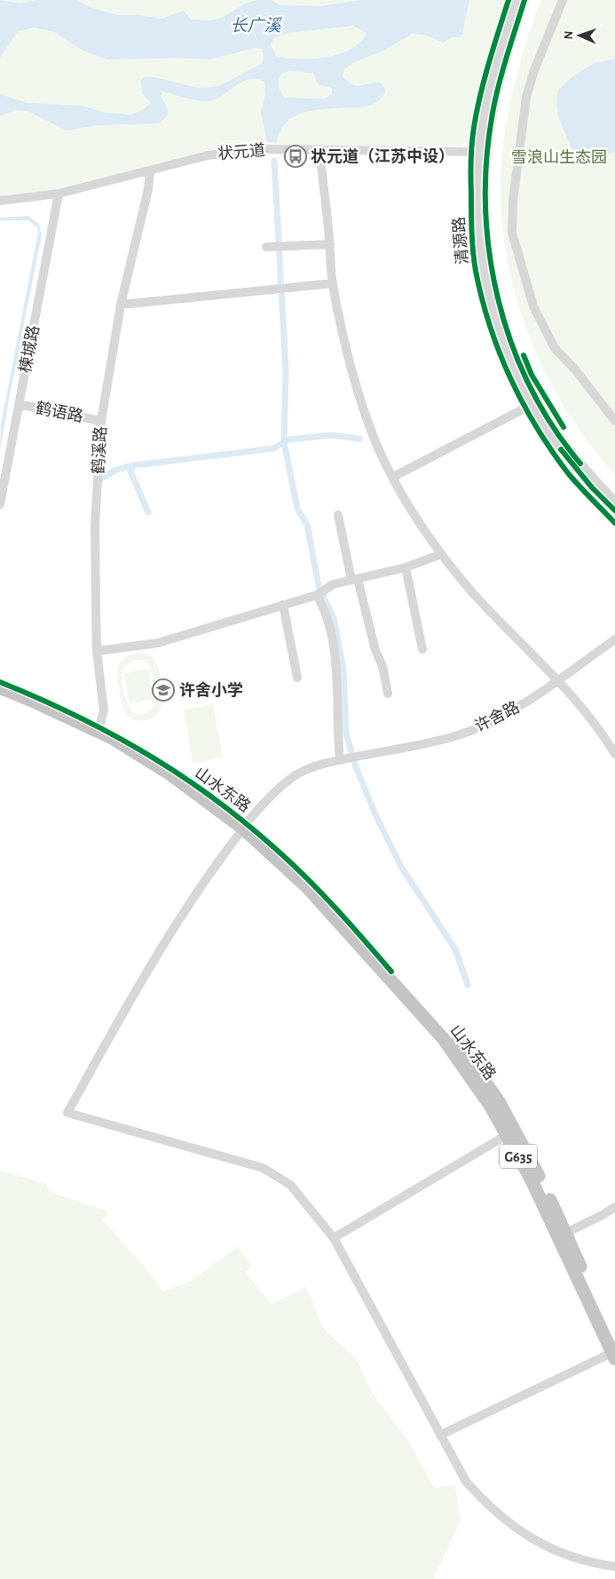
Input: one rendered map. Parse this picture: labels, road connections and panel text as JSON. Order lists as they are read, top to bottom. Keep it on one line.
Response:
{"streets":{"highway":["山水东路","G635"],"street":["状元道","清源路","楝城路","鹤语路","鹤溪路","许舍路"]},"crossings":[["状元道","清源路"],["状元道","楝城路"],["状元道","鹤溪路"],["楝城路","鹤语路"],["鹤语路","鹤溪路"],["鹤溪路","山水东路"],["许舍路","山水东路"]],"water":["长广溪"],"parks":["雪浪山生态园"],"places":{"bus stop":["状元道（江苏中设）"],"school or university":["许舍小学"]},"north":"left"}
